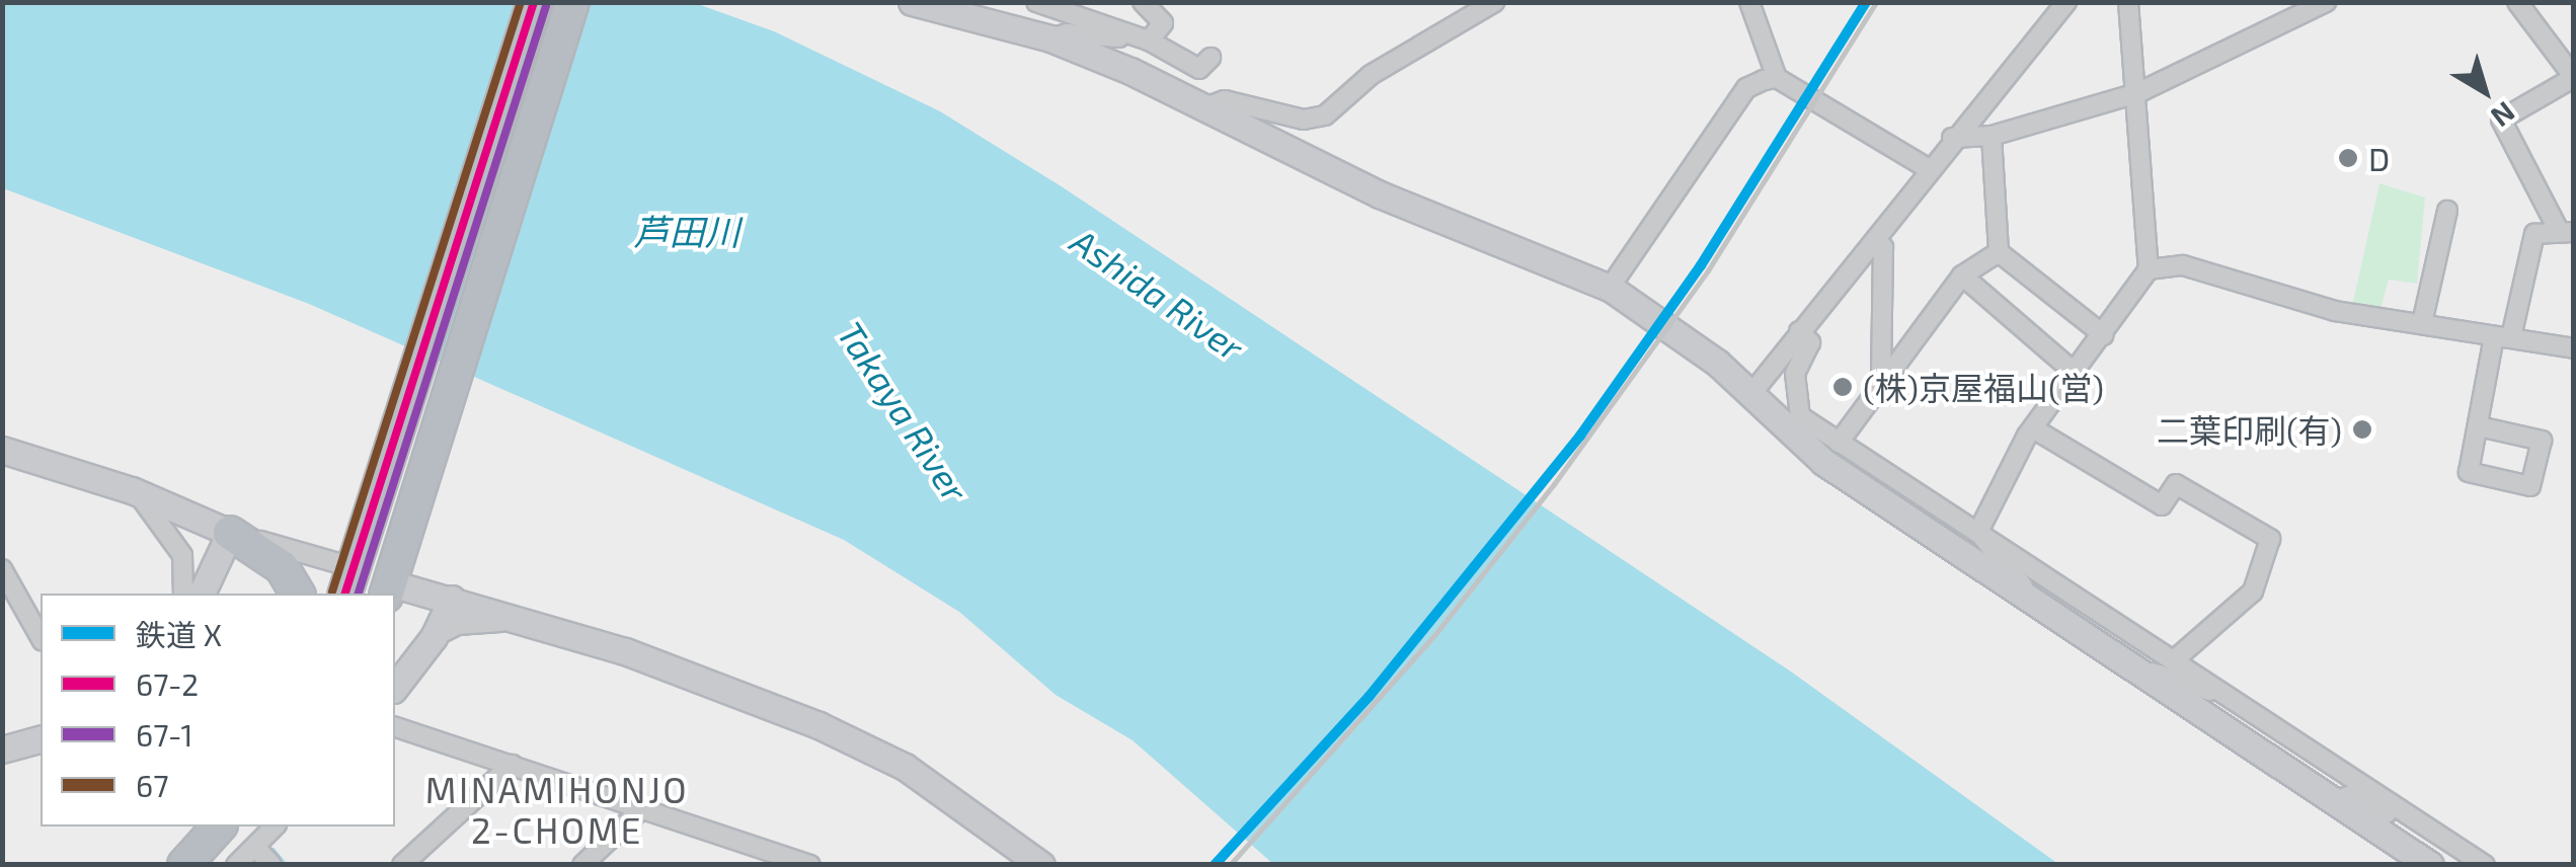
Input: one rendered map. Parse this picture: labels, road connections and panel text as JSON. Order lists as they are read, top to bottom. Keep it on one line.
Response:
{"districts":["MINAMIHONJO 2-CHOME"],"water":["芦田川","Ashida River","Takaya River"],"places":["D","(株)京屋福山(営)","二葉印刷(有)"],"lines":["rail line X","transit line 67-2","transit line 67","transit line 67-1"],"legend":["鉄道 X","67-2","67-1","67"],"north":"bottom right"}
